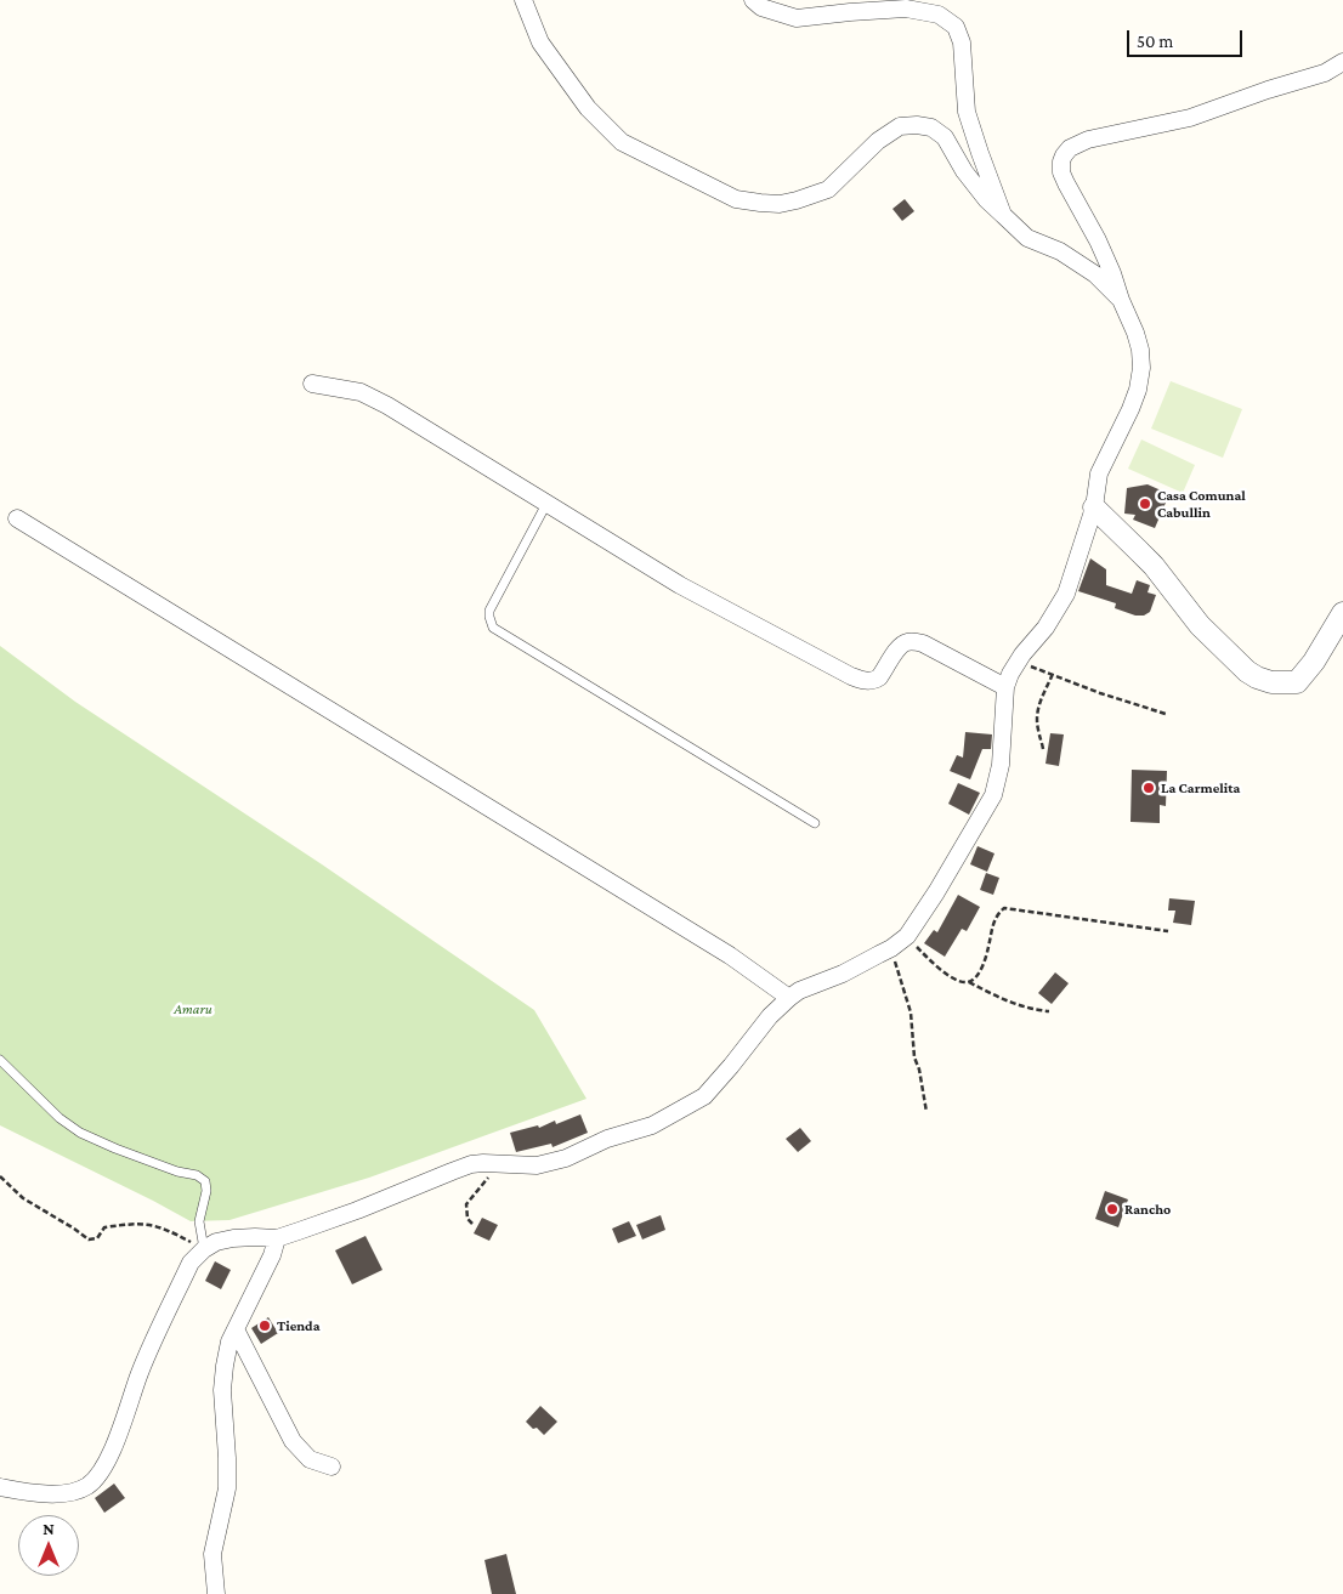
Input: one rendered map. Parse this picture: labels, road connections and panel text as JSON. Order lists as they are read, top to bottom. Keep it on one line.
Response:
{"parks":["Amaru"],"places":["Casa Comunal Cabullin","La Carmelita","Rancho","Tienda"],"scale_bar":"50 m","north":"top"}
